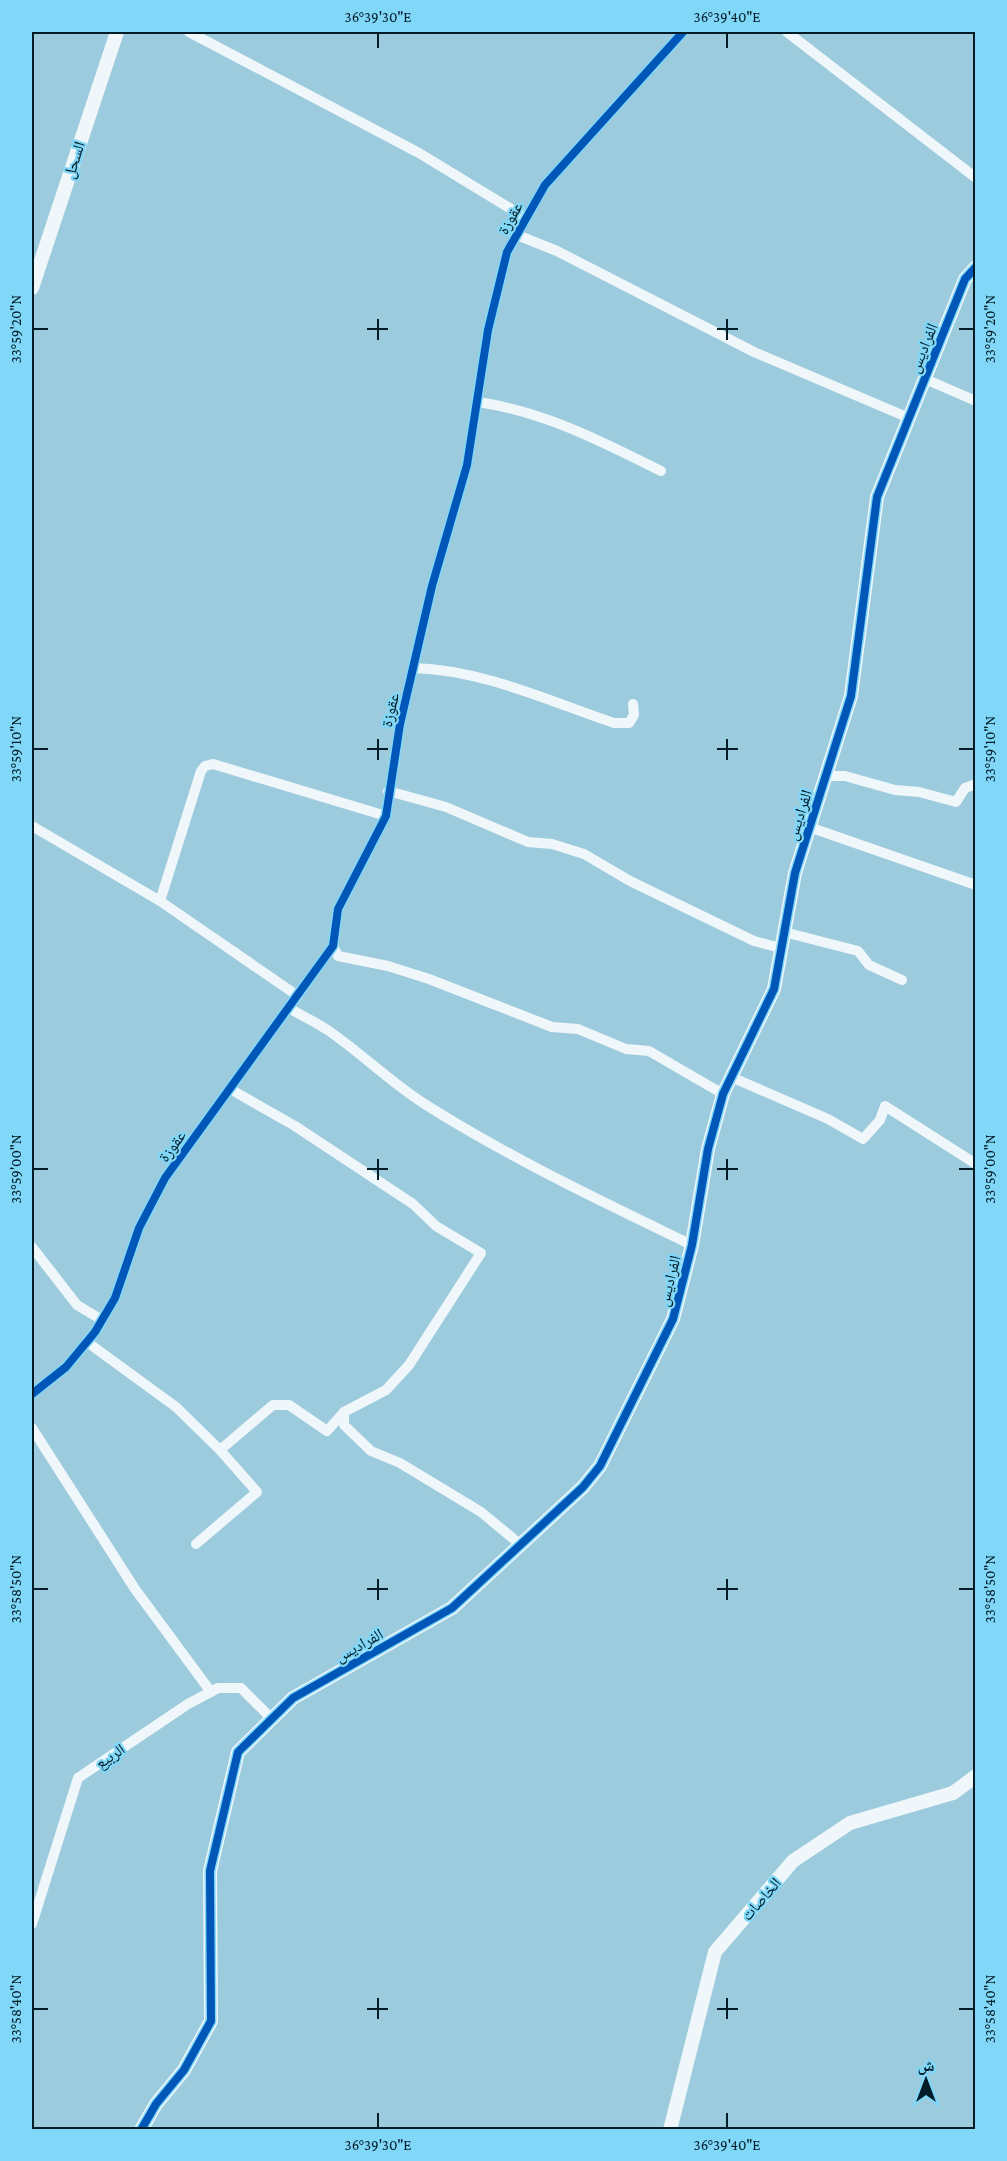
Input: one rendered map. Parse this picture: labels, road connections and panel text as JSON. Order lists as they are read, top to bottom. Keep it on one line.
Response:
{"streets":{"street":["السحل","عقوزة","الفراديس","الربيع","الخاصات"]},"crossings":[["الفراديس","الربيع"]],"north":"top","coordinates":["36°39'30\"E","36°39'40\"E","33°59'20\"N","33°59'10\"N","33°59'00\"N","33°58'50\"N","33°58'40\"N"]}
